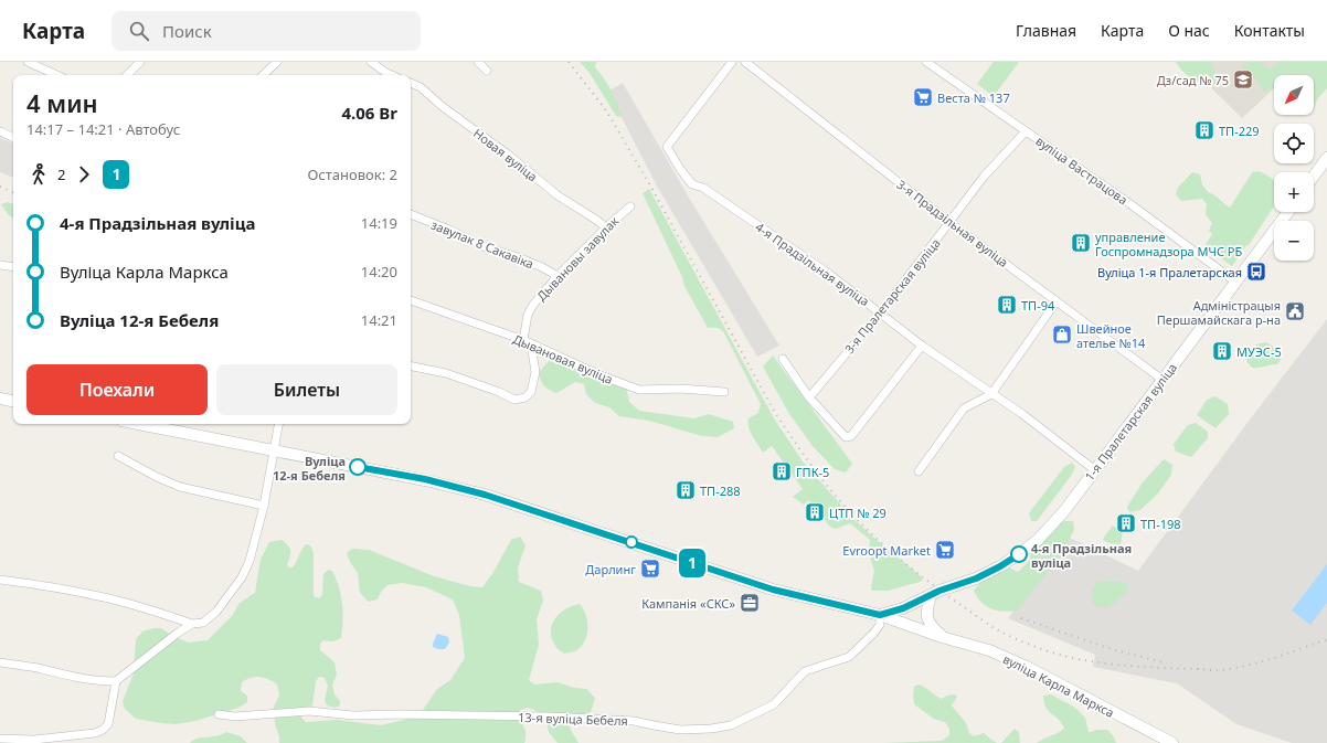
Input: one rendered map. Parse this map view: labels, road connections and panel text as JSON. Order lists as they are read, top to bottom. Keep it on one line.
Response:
{"streets":{"main road":["1-я Пралетарская вуліца","вуліца Карла Маркса"],"street":["Новая вуліца","вуліца Вастрацова","3-я Прадзільная вуліца","завулак 8 Сакавіка","Дывановы завулак","4-я Прадзільная вуліца","3-я Пралетарская вуліца","Дывановая вуліца","13-я вуліца Бебеля"]},"crossings":[["Новая вуліца","Дывановы завулак"],["вуліца Вастрацова","3-я Пралетарская вуліца"],["вуліца Вастрацова","1-я Пралетарская вуліца"],["3-я Прадзільная вуліца","3-я Пралетарская вуліца"],["3-я Прадзільная вуліца","1-я Пралетарская вуліца"],["завулак 8 Сакавіка","Дывановы завулак"],["Дывановы завулак","Дывановая вуліца"],["4-я Прадзільная вуліца","3-я Пралетарская вуліца"],["4-я Прадзільная вуліца","1-я Пралетарская вуліца"],["1-я Пралетарская вуліца","вуліца Карла Маркса"],["вуліца Карла Маркса","13-я вуліца Бебеля"]],"places":{"school or university":["Дз/сад № 75"],"supermarket":["Веста № 137","Evroopt Market","Дарлинг"],"building":["ТП-229","управление Госпромнадзора МЧС РБ","ТП-94","МУЭС-5","ГПК-5","ТП-288","ЦТП № 29","ТП-198"],"bus stop":["Вуліца 1-я Пралетарская"],"public building":["Адміністрацыя Першамайскага р-на"],"shop":["Швейное ателье №14"],"other":["Вуліца 12-я Бебеля","4-я Прадзільная вуліца"],"office":["Кампанія «СКС»"]},"lines":["bus line 1"],"north":"bottom left","page":{"header":"Карта","search":"Поиск","nav":["Главная","Карта","О нас","Контакты"],"on_map":"1","map_buttons":["+","−"],"heading":["4 мин","14:17 – 14:21 · Автобус","4.06 Br"],"legs":["2","1","Остановок: 2"],"list":[{"name":"4-я Прадзільная вуліца","value":"14:19"},{"name":"Вуліца Карла Маркса","value":"14:20"},{"name":"Вуліца 12-я Бебеля","value":"14:21"}],"buttons":["Поехали","Билеты"]}}
